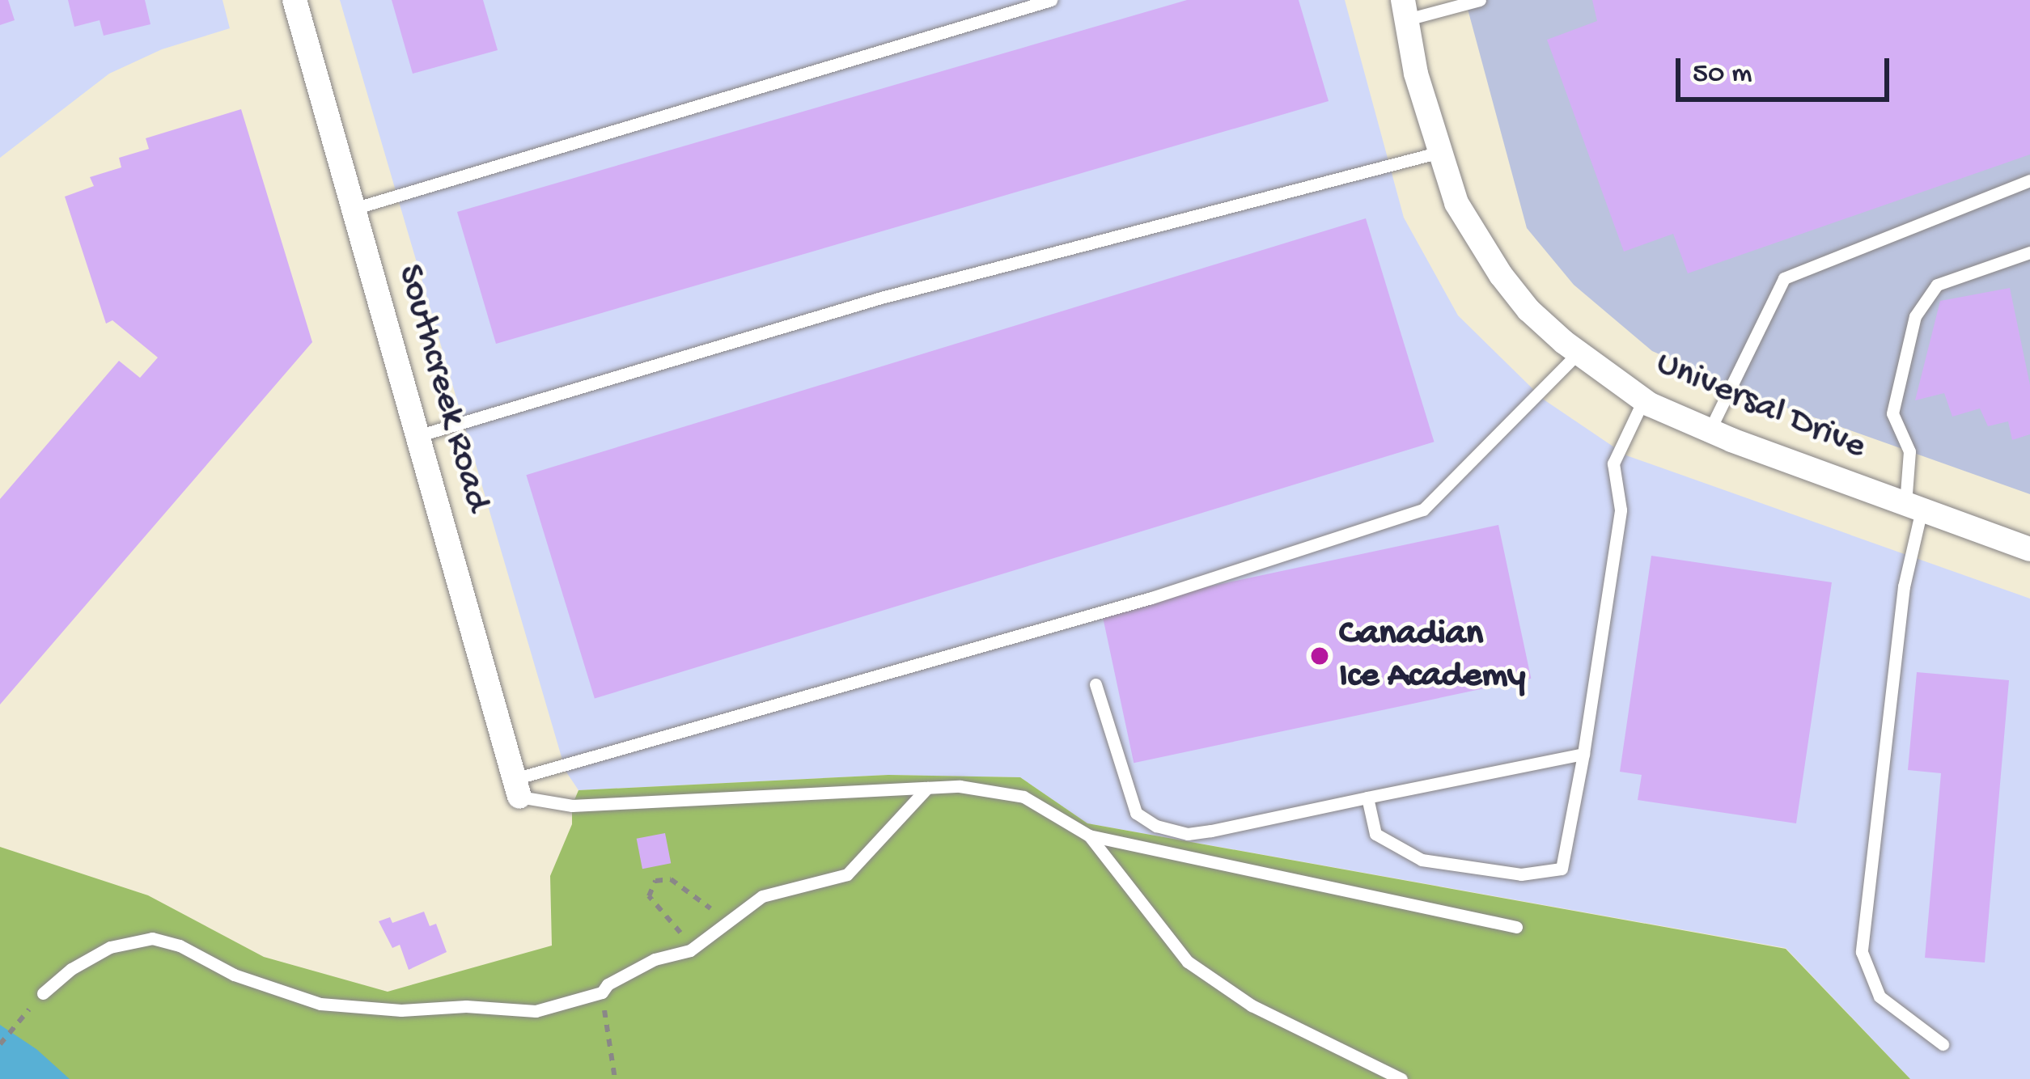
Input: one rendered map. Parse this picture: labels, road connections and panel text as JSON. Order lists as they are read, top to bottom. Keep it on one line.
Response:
{"streets":{"street":["Southcreek Road","Universal Drive"]},"places":["Canadian Ice Academy"],"scale_bar":"50 m"}
